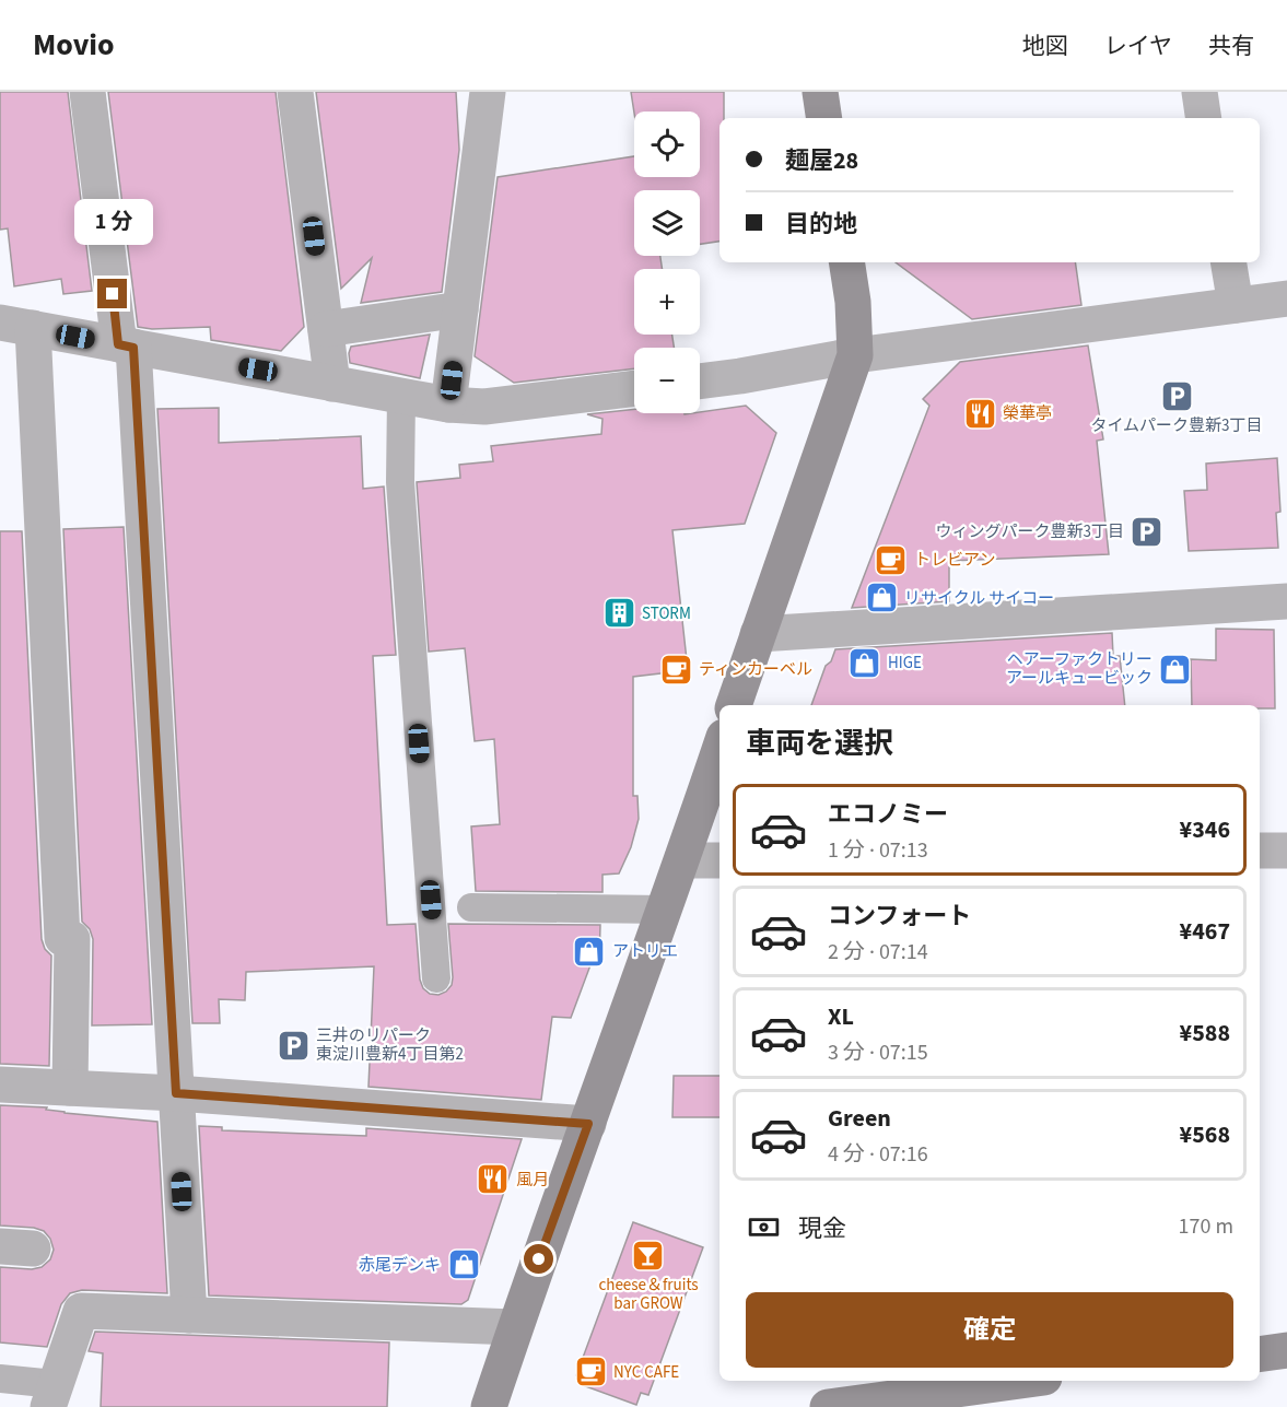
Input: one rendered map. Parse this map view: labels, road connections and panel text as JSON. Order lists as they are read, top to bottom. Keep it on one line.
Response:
{"places":{"parking":["タイムパーク豊新3丁目","ウィングパーク豊新3丁目","三井のリパーク 東淀川豊新4丁目第2"],"restaurant":["榮華亭","風月"],"cafe":["トレビアン","ティンカーベル","NYC CAFE"],"shop":["リサイクル サイコー","HIGE","ヘアーファクトリー アールキュービック","アトリエ","赤尾デンキ"],"building":["STORM"],"bar":["cheese＆fruits bar GROW"]},"page":{"header":"Movio","nav":["地図","レイヤ","共有"],"map_buttons":["+","−"],"banner":["麺屋28","目的地"],"bubble":"1 分","heading":"車両を選択","list":[{"name":"エコノミー","note":"1 分 · 07:13","value":"¥346"},{"name":"コンフォート","note":"2 分 · 07:14","value":"¥467"},{"name":"XL","note":"3 分 · 07:15","value":"¥588"},{"name":"Green","note":"4 分 · 07:16","value":"¥568"}],"pay":["現金","170 m"],"buttons":"確定"}}
